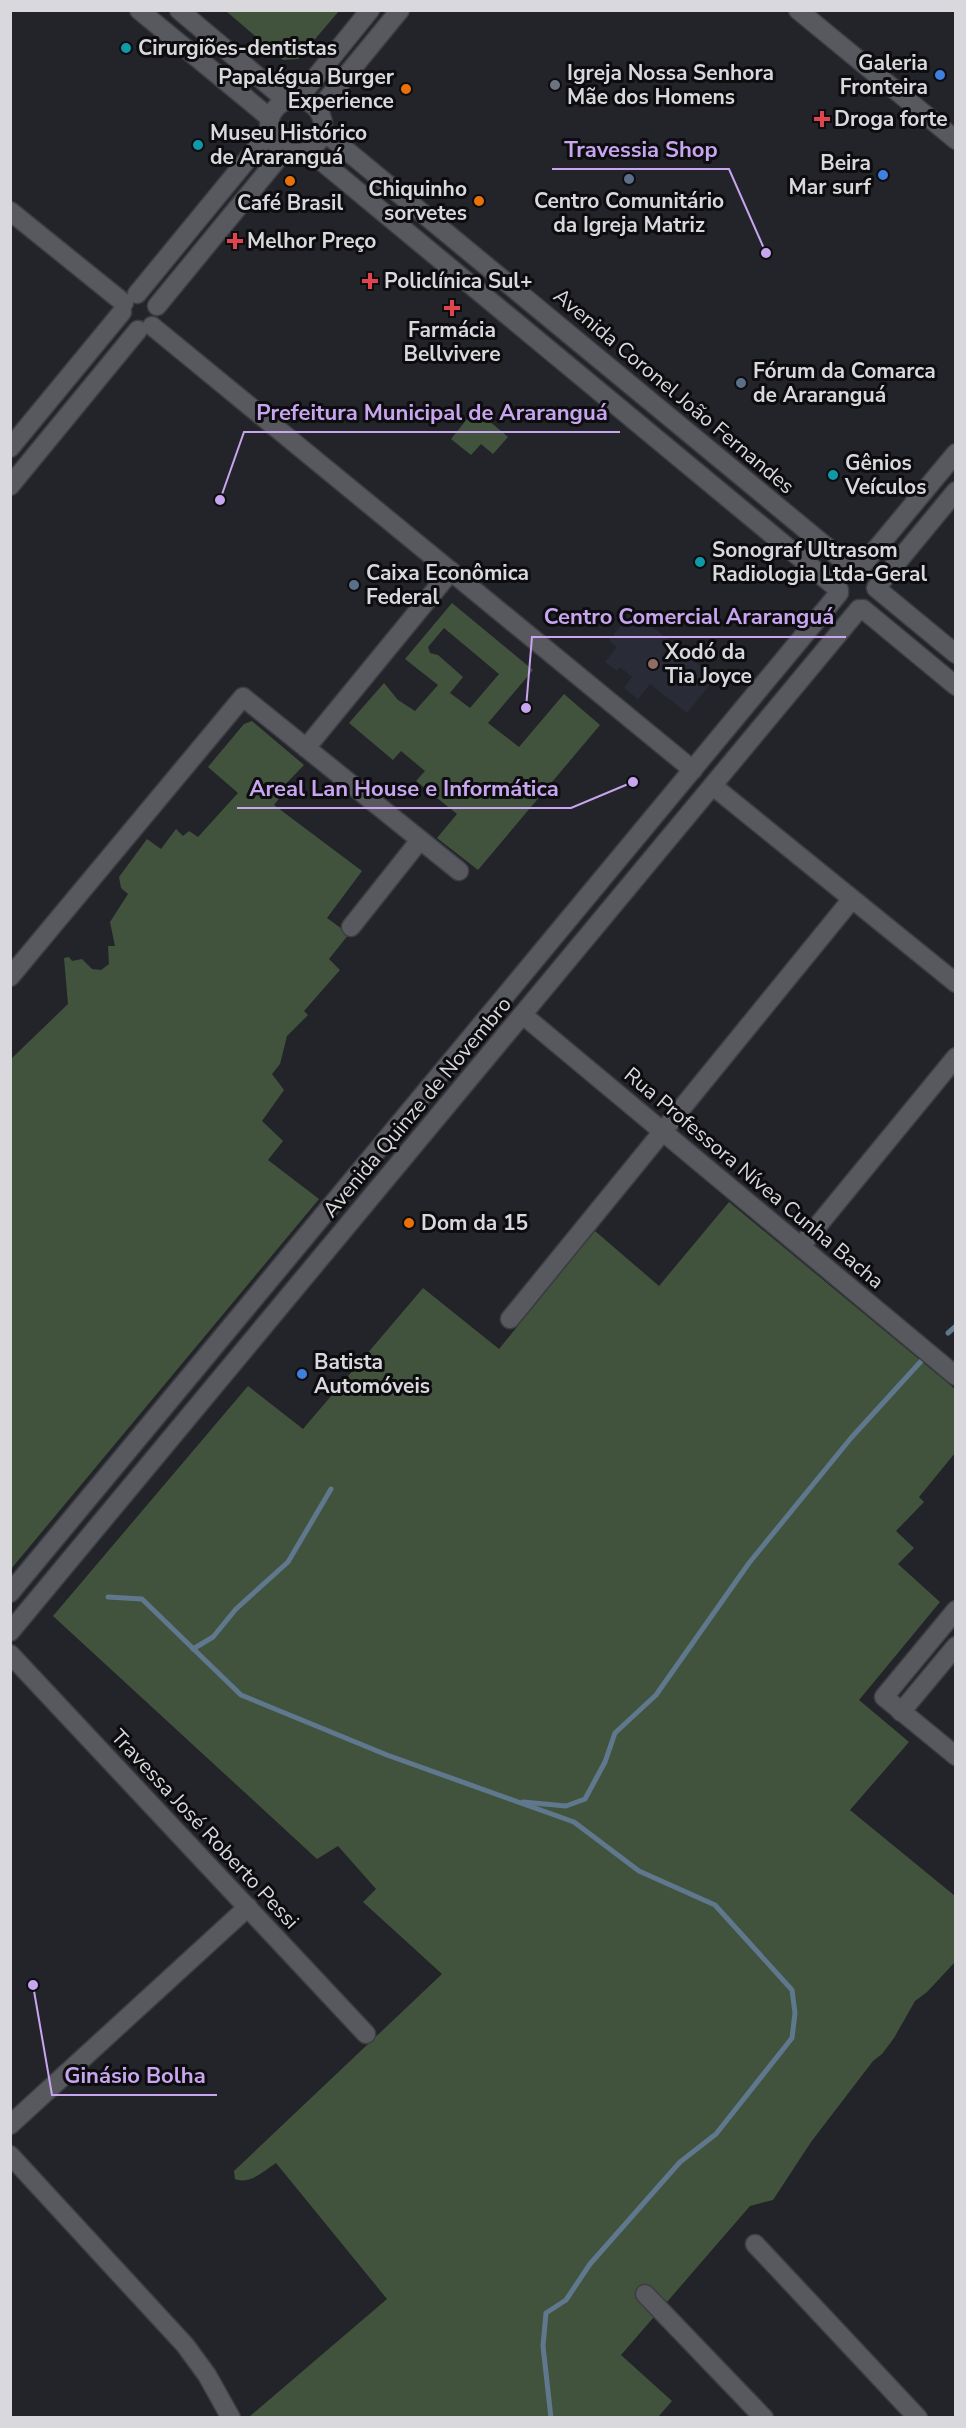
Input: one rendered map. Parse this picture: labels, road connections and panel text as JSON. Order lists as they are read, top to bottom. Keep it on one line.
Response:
{"streets":{"street":["Avenida Coronel João Fernandes","Avenida Quinze de Novembro","Rua Professora Nívea Cunha Bacha","Travessa José Roberto Pessi"]},"crossings":[["Avenida Coronel João Fernandes","Avenida Quinze de Novembro"],["Avenida Quinze de Novembro","Rua Professora Nívea Cunha Bacha"]],"places":{"other":["Cirurgiões-dentistas","Galeria Fronteira","Igreja Nossa Senhora Mãe dos Homens","Papalégua Burger Experience","Museu Histórico de Araranguá","Beira Mar surf","Centro Comunitário da Igreja Matriz","Café Brasil","Chiquinho sorvetes","Travessia Shop","Fórum da Comarca de Araranguá","Gênios Veículos","Prefeitura Municipal de Araranguá","Sonograf Ultrasom Radiologia Ltda-Geral","Caixa Econômica Federal","Xodó da Tia Joyce","Centro Comercial Araranguá","Areal Lan House e Informática","Dom da 15","Batista Automóveis","Ginásio Bolha"],"health":["Droga forte","Melhor Preço","Policlínica Sul+","Farmácia Bellvivere"]}}
